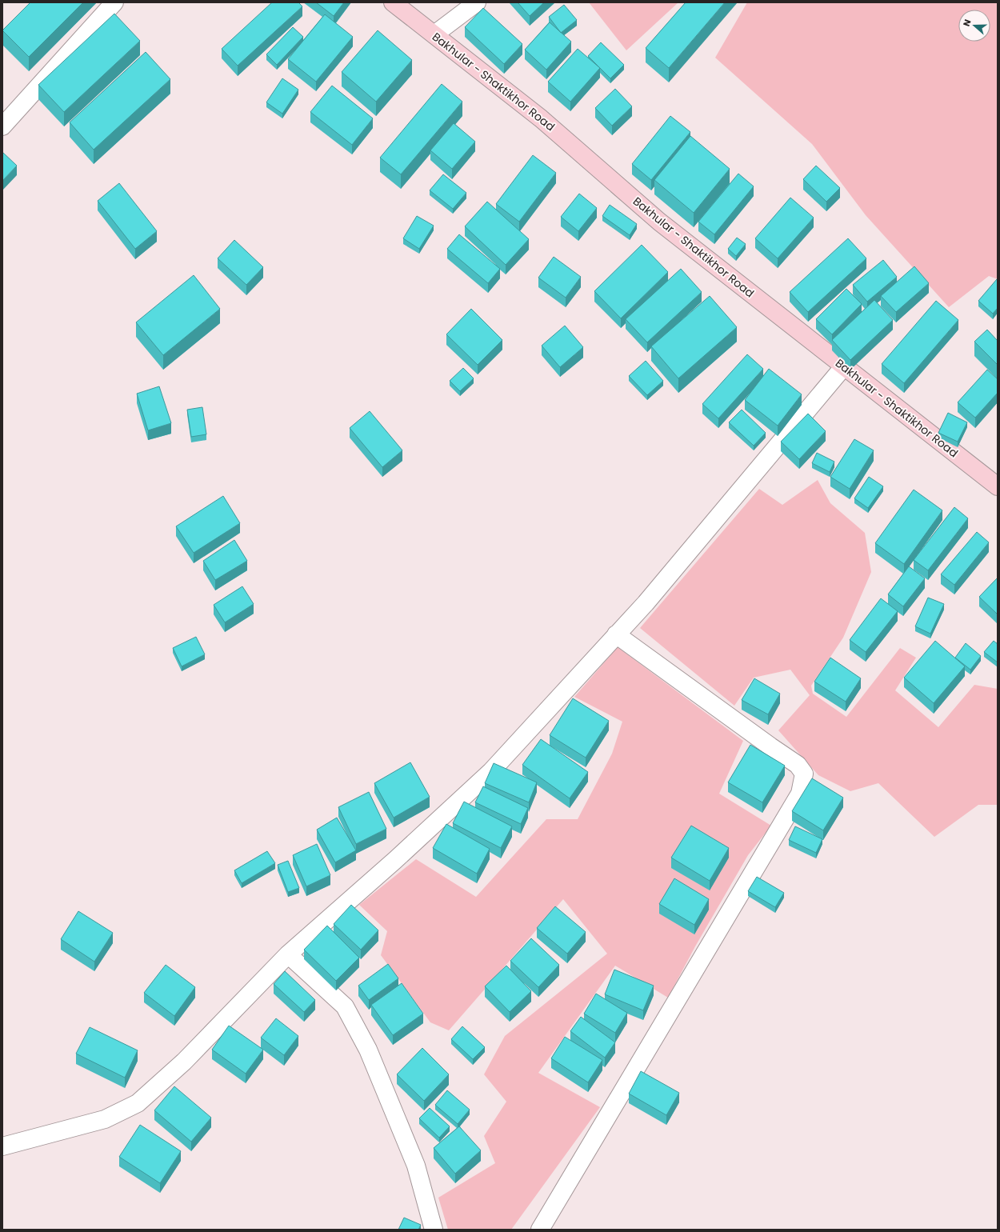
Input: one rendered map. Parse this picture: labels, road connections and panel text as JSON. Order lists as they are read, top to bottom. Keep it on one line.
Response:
{"streets":{"street":["Bakhular - Shaktikhor Road"]},"north":"left"}
